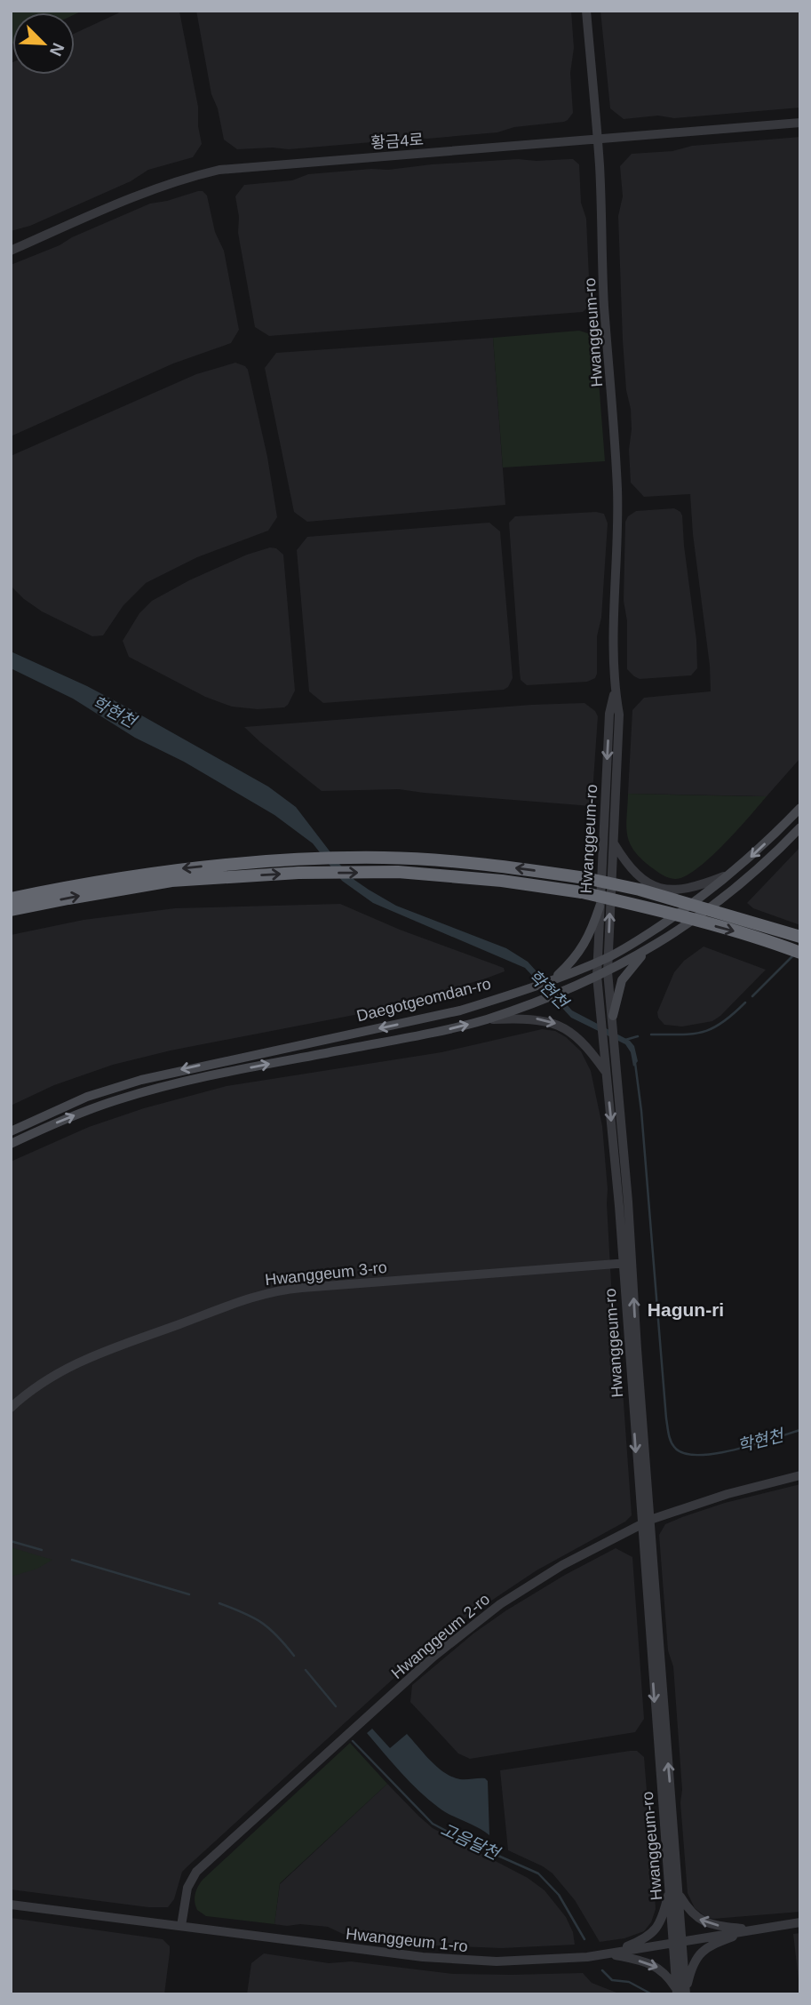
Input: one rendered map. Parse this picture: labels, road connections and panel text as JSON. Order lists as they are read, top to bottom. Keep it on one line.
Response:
{"streets":{"main road":["Daegotgeomdan-ro"],"street":["황금4로","Hwanggeum-ro","Hwanggeum 3-ro","Hwanggeum 2-ro","Hwanggeum 1-ro"]},"crossings":[["황금4로","Hwanggeum-ro"],["Hwanggeum-ro","Daegotgeomdan-ro"],["Hwanggeum-ro","Hwanggeum 3-ro"],["Hwanggeum-ro","Hwanggeum 2-ro"],["Hwanggeum-ro","Hwanggeum 1-ro"],["Hwanggeum 2-ro","Hwanggeum 1-ro"]],"districts":["Hagun-ri"],"water":["학현천","고음달천"],"north":"bottom right"}
